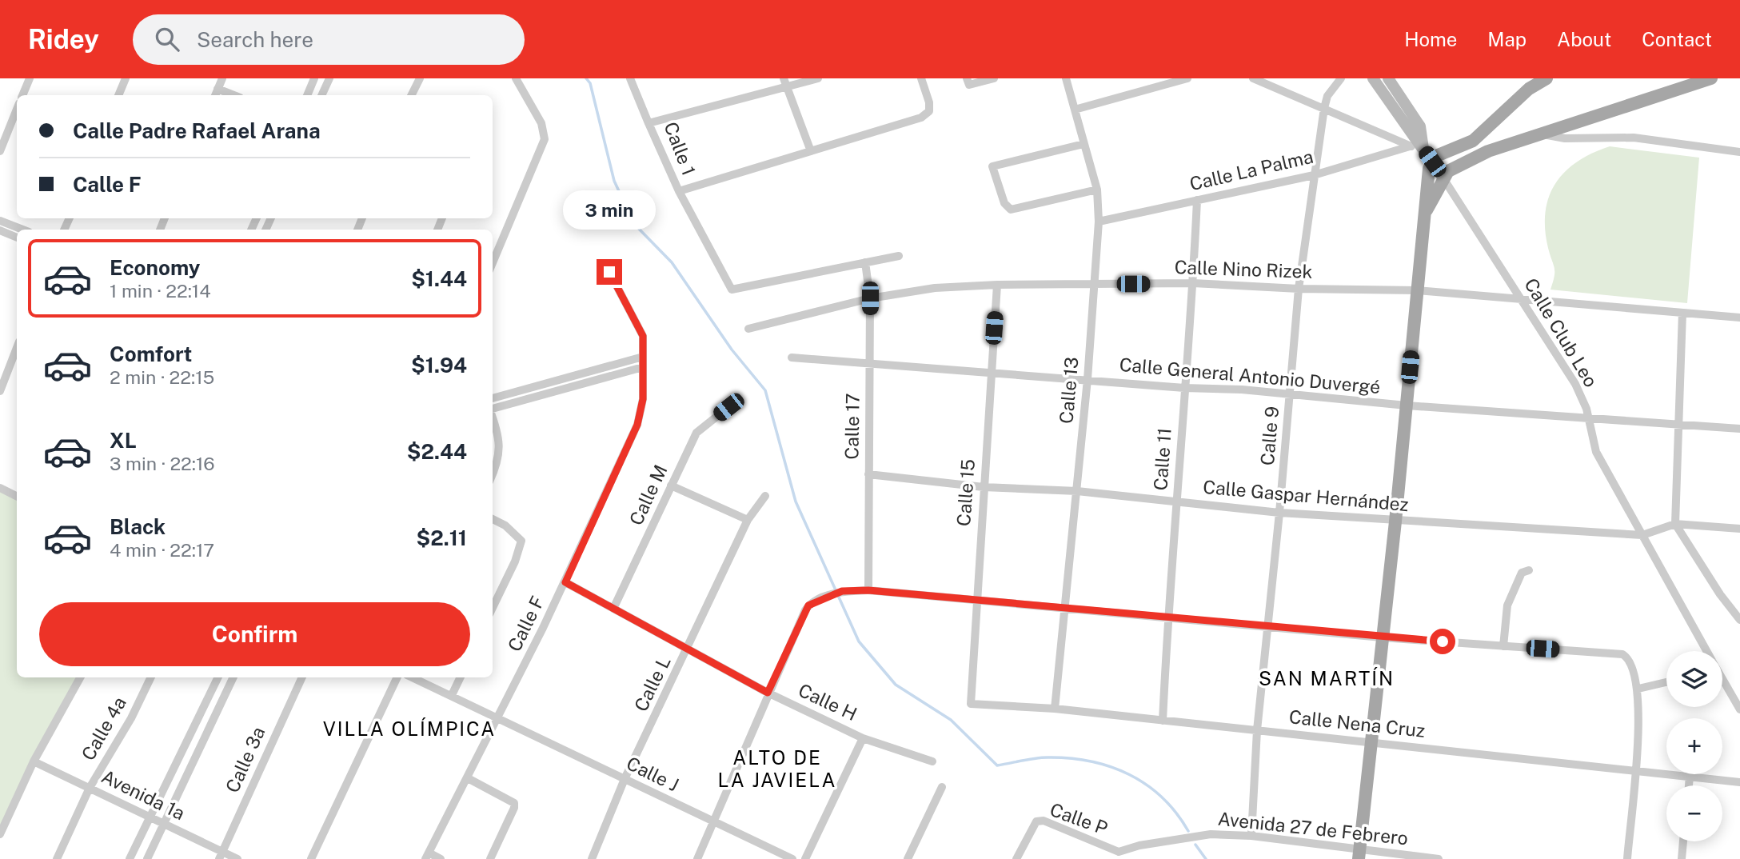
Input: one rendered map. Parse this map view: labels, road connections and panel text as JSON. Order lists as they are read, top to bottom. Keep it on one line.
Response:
{"streets":{"street":["Calle 1","Calle La Palma","Calle Nino Rizek","Calle Club Leo","Calle General Antonio Duvergé","Calle 13","Calle 17","Calle 9","Calle 11","Calle 15","Calle M","Calle Gaspar Hernández","Calle F","Calle L","Calle H","Calle Nena Cruz","Calle 4a","Calle 3a","Calle J","Avenida 1a","Calle P","Avenida 27 de Febrero"]},"crossings":[["Calle 1","Calle 17"],["Calle La Palma","Calle 13"],["Calle La Palma","Calle 9"],["Calle La Palma","Calle 11"],["Calle Nino Rizek","Calle Club Leo"],["Calle Nino Rizek","Calle 13"],["Calle Nino Rizek","Calle 17"],["Calle Nino Rizek","Calle 9"],["Calle Nino Rizek","Calle 11"],["Calle Nino Rizek","Calle 15"],["Calle Club Leo","Calle General Antonio Duvergé"],["Calle Club Leo","Calle Gaspar Hernández"],["Calle General Antonio Duvergé","Calle 13"],["Calle General Antonio Duvergé","Calle 17"],["Calle General Antonio Duvergé","Calle 9"],["Calle General Antonio Duvergé","Calle 11"],["Calle General Antonio Duvergé","Calle 15"],["Calle 13","Calle Gaspar Hernández"],["Calle 13","Calle Nena Cruz"],["Calle 17","Calle Gaspar Hernández"],["Calle 9","Calle Gaspar Hernández"],["Calle 9","Calle Nena Cruz"],["Calle 9","Avenida 27 de Febrero"],["Calle 11","Calle Gaspar Hernández"],["Calle 11","Calle Nena Cruz"],["Calle 15","Calle Gaspar Hernández"],["Calle 15","Calle Nena Cruz"],["Calle M","Calle H"],["Calle F","Calle H"],["Calle F","Calle J"],["Calle L","Calle H"],["Calle L","Calle J"],["Calle 4a","Avenida 1a"],["Calle 3a","Avenida 1a"],["Calle P","Avenida 27 de Febrero"]],"districts":["SAN MARTÍN","VILLA OLÍMPICA","ALTO DE LA JAVIELA"],"page":{"header":"Ridey","search":"Search here","nav":["Home","Map","About","Contact"],"banner":["Calle Padre Rafael Arana","Calle F"],"bubble":"3 min","list":[{"name":"Economy","note":"1 min · 22:14","value":"$1.44"},{"name":"Comfort","note":"2 min · 22:15","value":"$1.94"},{"name":"XL","note":"3 min · 22:16","value":"$2.44"},{"name":"Black","note":"4 min · 22:17","value":"$2.11"}],"buttons":"Confirm","map_buttons":["+","−"]}}
